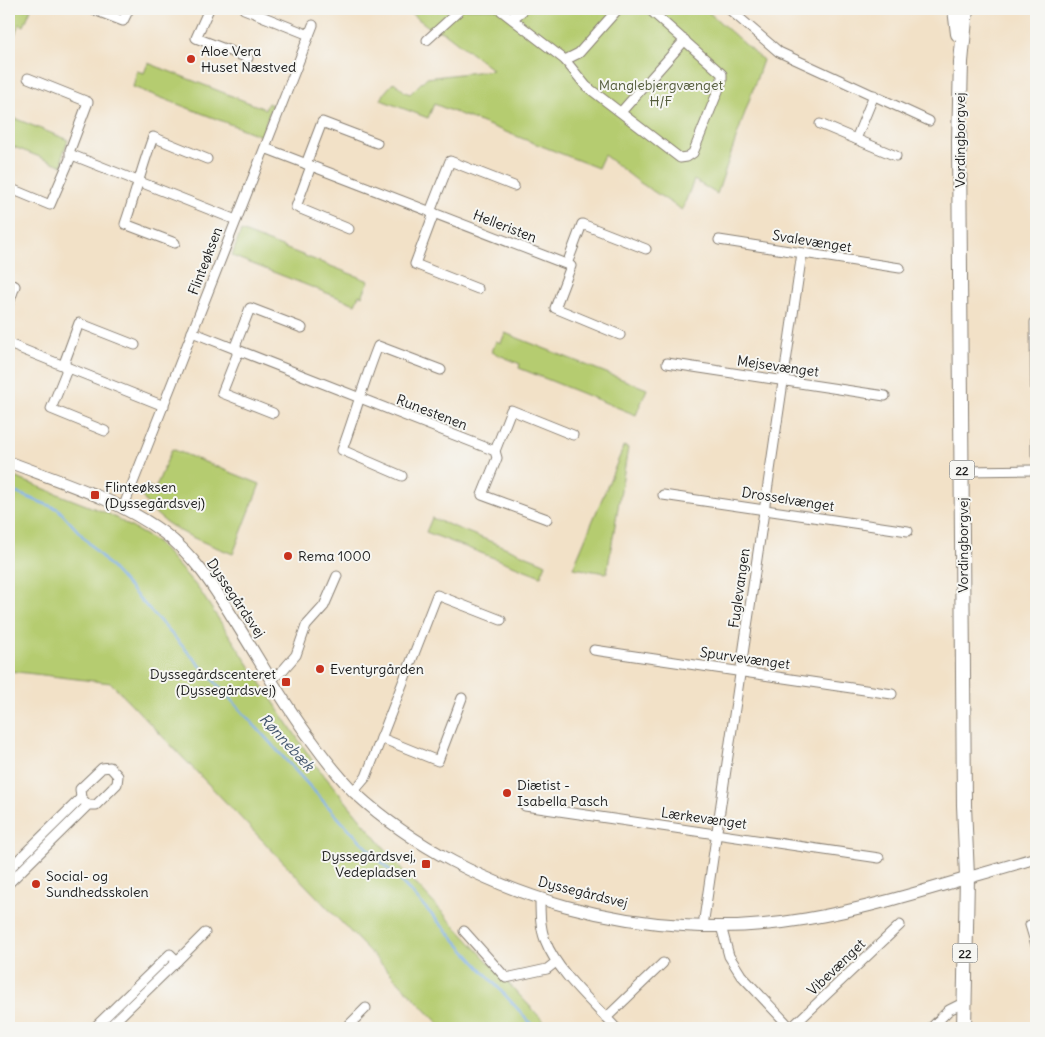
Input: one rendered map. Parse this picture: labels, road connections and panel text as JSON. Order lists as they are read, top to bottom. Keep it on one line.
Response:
{"streets":{"main road":["Vordingborgvej","22"],"street":["Helleristen","Svalevænget","Flinteøksen","Mejsevænget","Runestenen","Drosselvænget","Fuglevangen","Dyssegårdsvej","Spurvevænget","Lærkevænget","Vibevænget"]},"crossings":[["Vordingborgvej","Dyssegårdsvej"],["Helleristen","Flinteøksen"],["Svalevænget","Fuglevangen"],["Flinteøksen","Runestenen"],["Flinteøksen","Dyssegårdsvej"],["Mejsevænget","Fuglevangen"],["Drosselvænget","Fuglevangen"],["Fuglevangen","Dyssegårdsvej"],["Fuglevangen","Spurvevænget"],["Fuglevangen","Lærkevænget"],["Dyssegårdsvej","Vibevænget"]],"water":["Rønnebæk"],"parks":["Manglebjergvænget H/F"],"places":{"other":["Aloe Vera Huset Næstved","Rema 1000","Eventyrgården","Diætist - Isabella Pasch","Social- og Sundhedsskolen"],"transit":["Flinteøksen (Dyssegårdsvej)","Dyssegårdscenteret (Dyssegårdsvej)","Dyssegårdsvej, Vedepladsen"]}}
